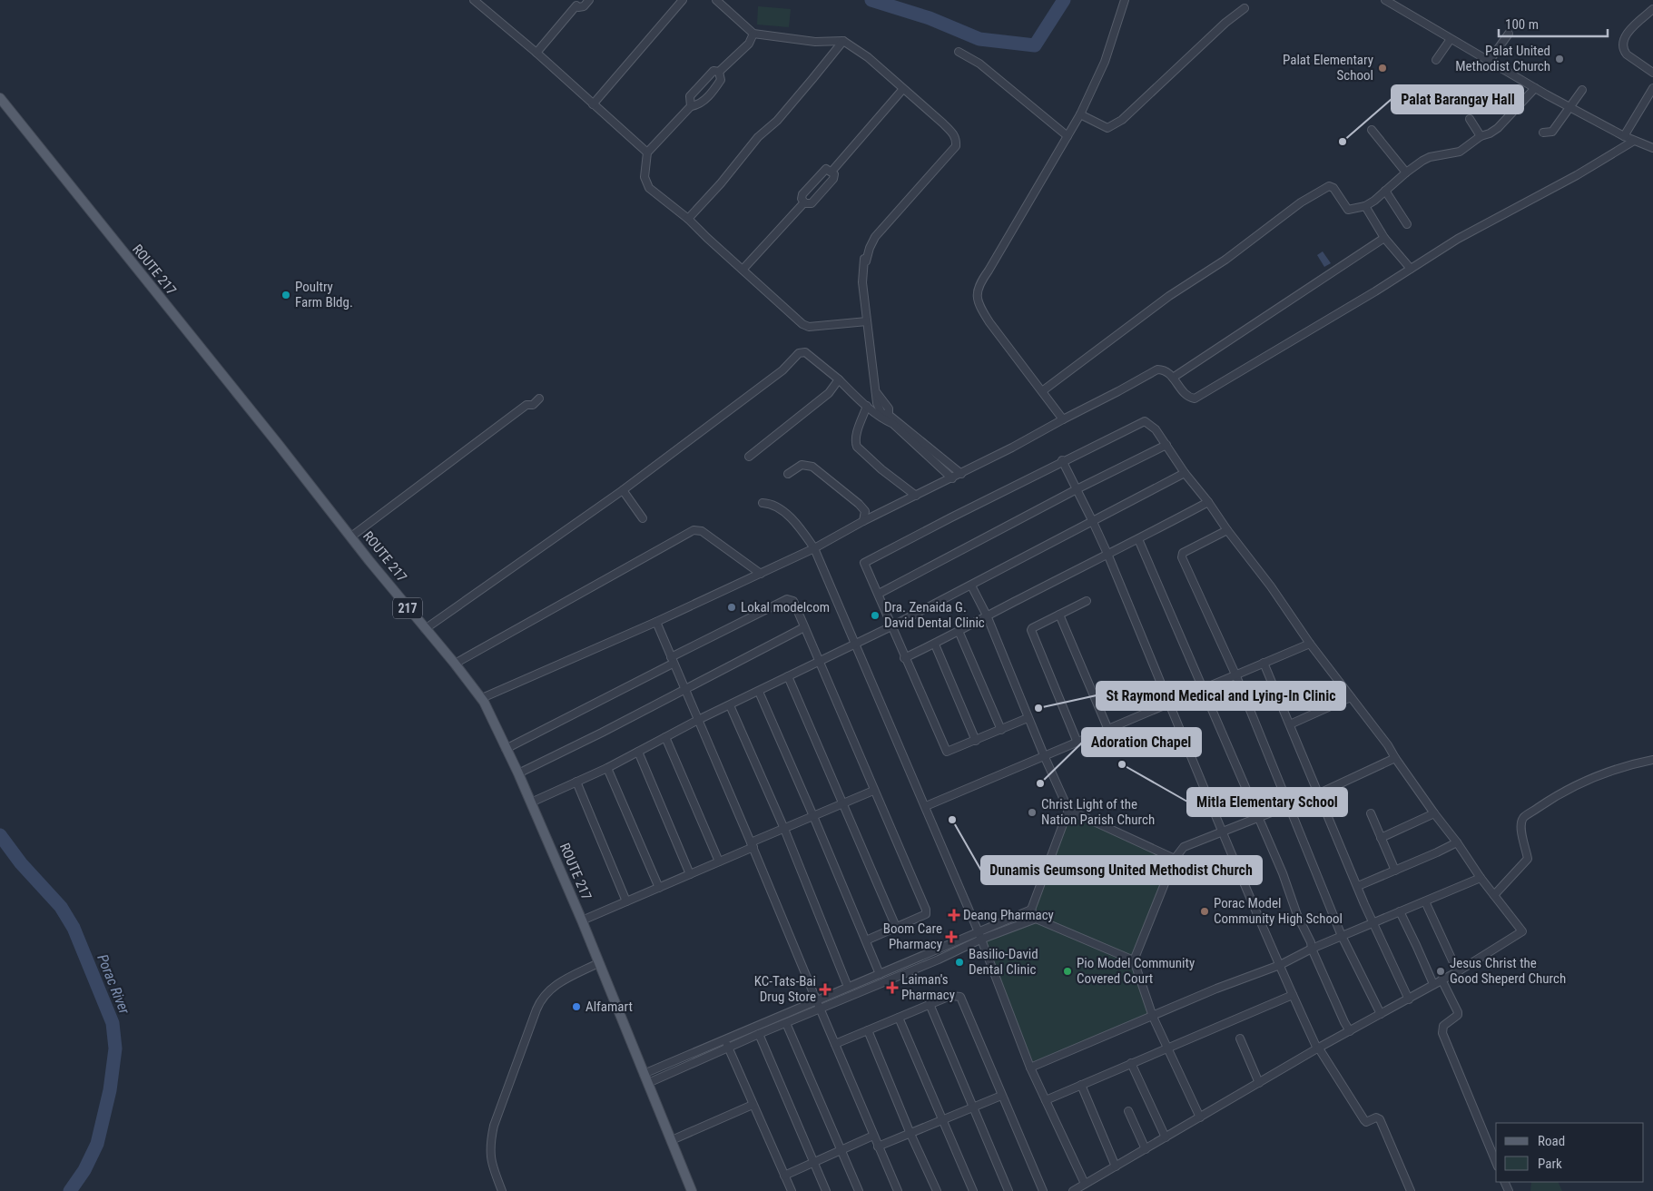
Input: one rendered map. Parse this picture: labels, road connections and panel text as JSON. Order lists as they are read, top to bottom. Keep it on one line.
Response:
{"streets":{"main road":["ROUTE 217","217"]},"water":["Porac River"],"places":{"other":["Palat United Methodist Church","Palat Elementary School","Palat Barangay Hall","Poultry Farm Bldg.","Lokal modelcom","Dra. Zenaida G. David Dental Clinic","St Raymond Medical and Lying-In Clinic","Mitla Elementary School","Adoration Chapel","Christ Light of the Nation Parish Church","Dunamis Geumsong United Methodist Church","Porac Model Community High School","Basilio-David Dental Clinic","Pio Model Community Covered Court","Jesus Christ the Good Sheperd Church","Alfamart"],"health":["Deang Pharmacy","Boom Care Pharmacy","Laiman's Pharmacy","KC-Tats-Bai Drug Store"]},"legend":["Road","Park"],"scale_bar":"100 m"}
